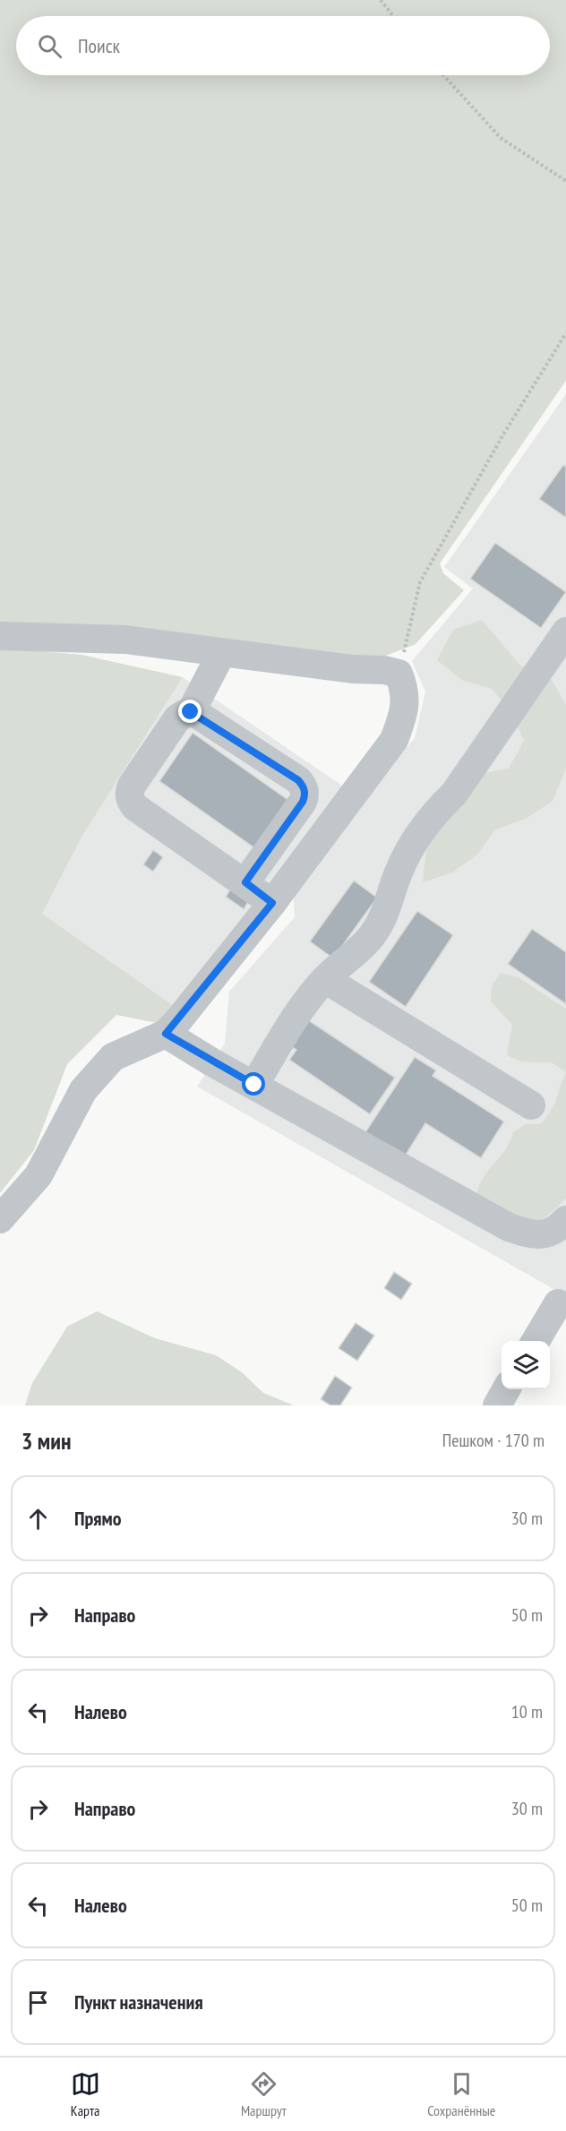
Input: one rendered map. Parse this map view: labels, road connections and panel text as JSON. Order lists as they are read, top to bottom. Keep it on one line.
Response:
{"page":{"search":"Поиск","heading":["3 мин","Пешком · 170 m"],"list":[["Прямо","30 m"],["Направо","50 m"],["Налево","10 m"],["Направо","30 m"],["Налево","50 m"],"Пункт назначения"],"nav":["Карта","Маршрут","Сохранённые"]}}
